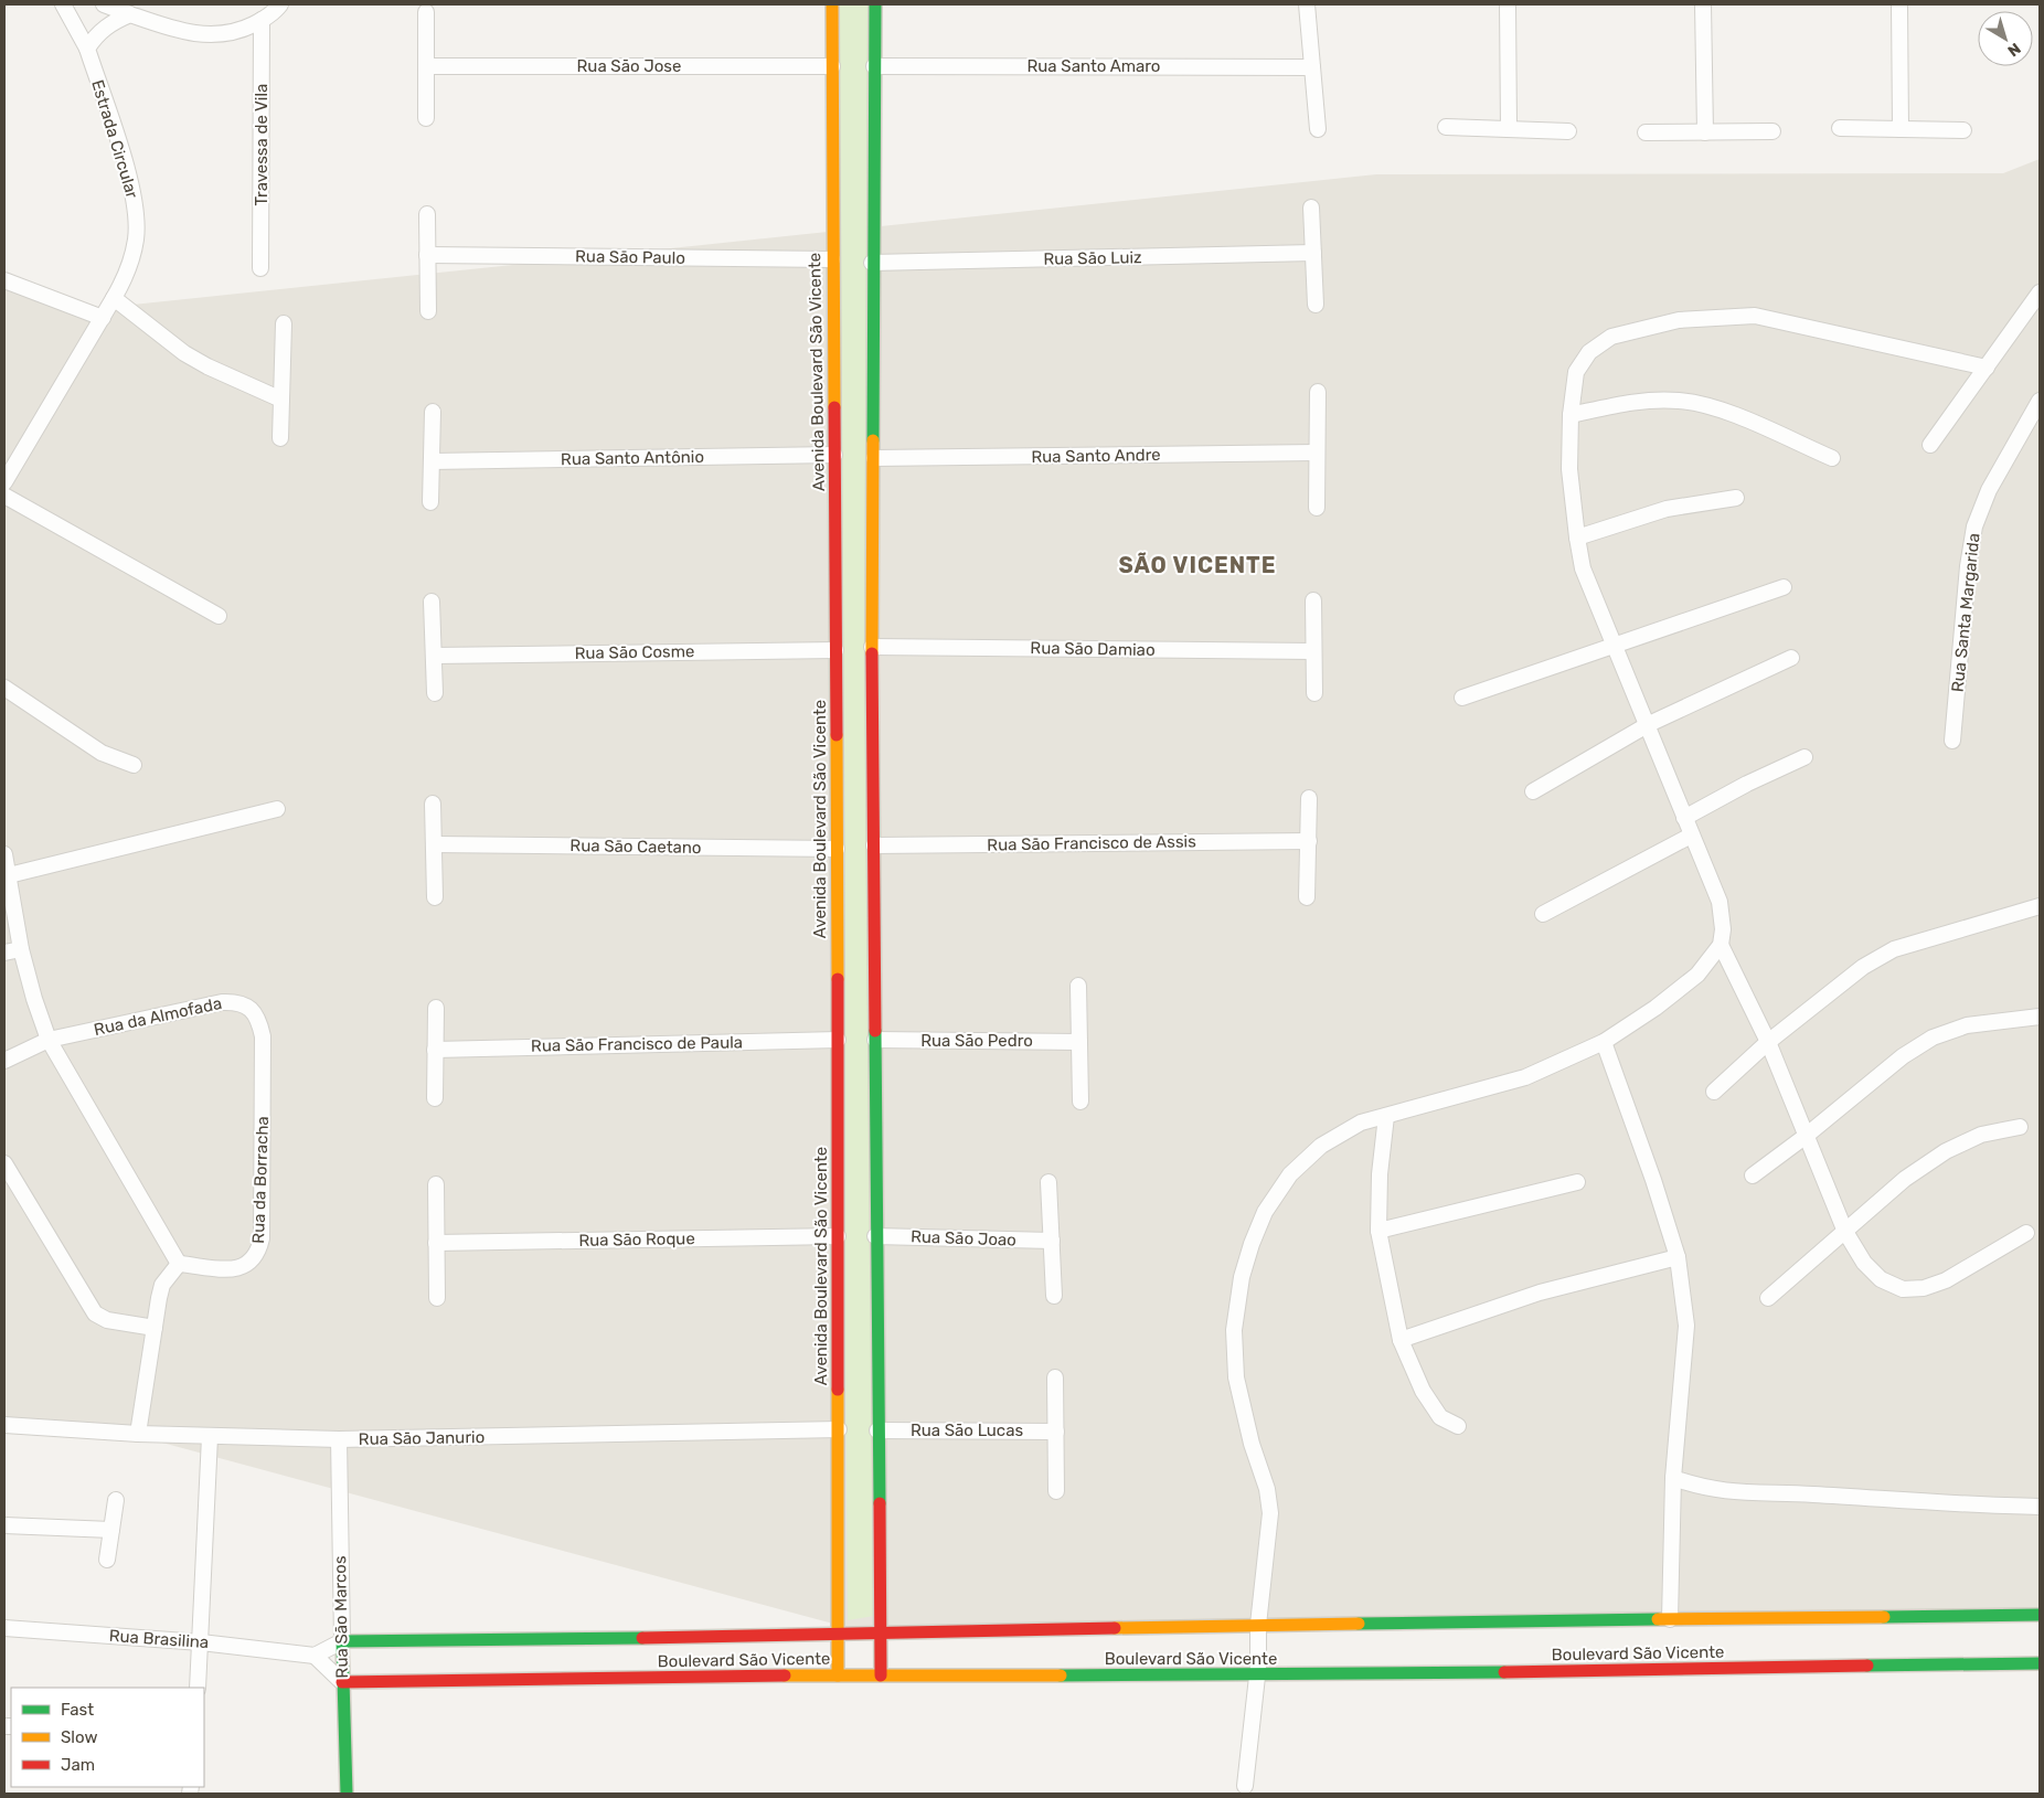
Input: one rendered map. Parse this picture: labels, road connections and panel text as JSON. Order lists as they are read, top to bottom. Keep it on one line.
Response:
{"streets":{"street":["Rua Sāo Jose","Rua Santo Amaro","Estrada Circular","Travessa de Vila","Rua Sāo Paulo","Rua Sāo Luiz","Avenida Boulevard São Vicente","Rua Santo Andre","Rua Santo Antônio","Rua Santa Margarida","Rua Sāo Damiao","Rua Sāo Cosme","Rua Sāo Francisco de Assis","Rua Sāo Caetano","Rua da Almofada","Rua Sāo Pedro","Rua Sāo Francisco de Paula","Rua da Borracha","Rua Sāo Joao","Rua Sāo Roque","Rua Sāo Lucas","Rua Sāo Janurio","Rua Sāo Marcos","Rua Brasilina","Boulevard São Vicente"]},"crossings":[["Rua Sāo Jose","Avenida Boulevard São Vicente"],["Rua Sāo Paulo","Avenida Boulevard São Vicente"],["Avenida Boulevard São Vicente","Rua Santo Antônio"],["Avenida Boulevard São Vicente","Rua Sāo Cosme"],["Avenida Boulevard São Vicente","Rua Sāo Caetano"],["Avenida Boulevard São Vicente","Rua Sāo Francisco de Paula"],["Avenida Boulevard São Vicente","Rua Sāo Roque"],["Avenida Boulevard São Vicente","Rua Sāo Janurio"],["Avenida Boulevard São Vicente","Boulevard São Vicente"],["Rua da Almofada","Rua da Borracha"],["Rua Sāo Janurio","Rua Sāo Marcos"],["Rua Sāo Marcos","Boulevard São Vicente"]],"districts":["SÃO VICENTE"],"legend":["Fast","Slow","Jam"],"north":"bottom right"}
